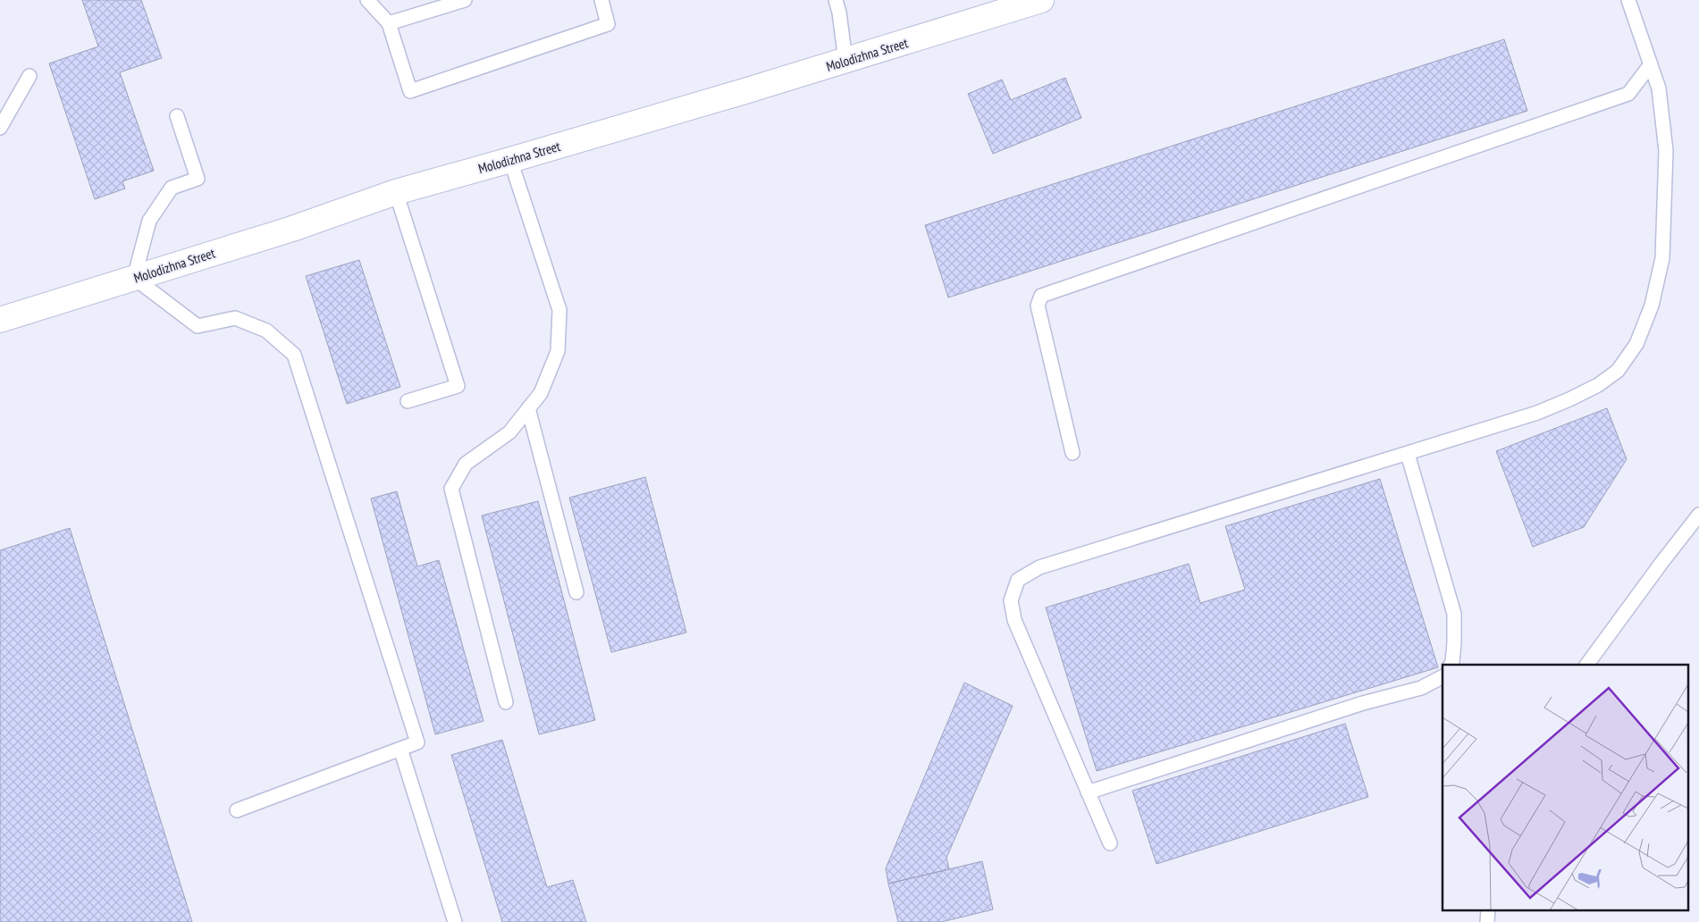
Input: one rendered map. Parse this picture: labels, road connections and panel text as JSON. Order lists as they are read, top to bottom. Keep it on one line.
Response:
{"streets":{"street":["Molodizhna Street"]}}
